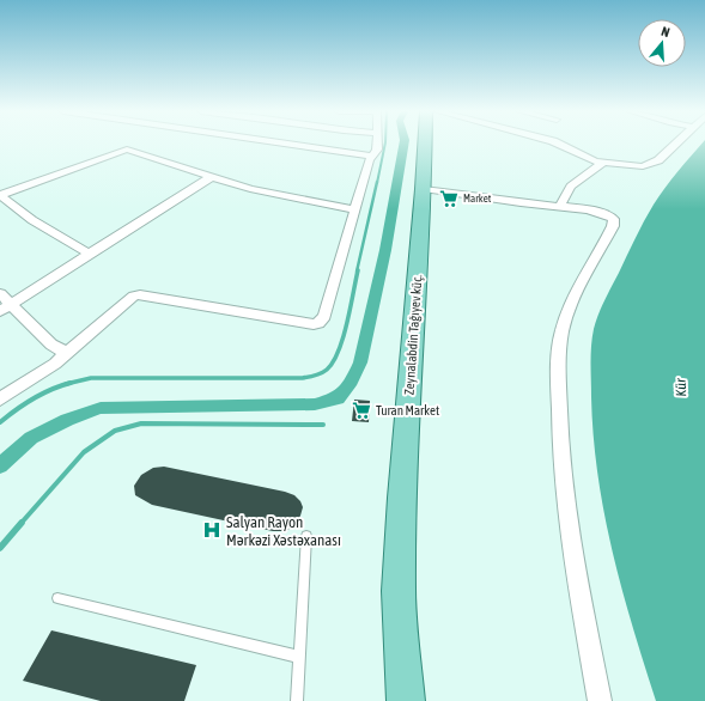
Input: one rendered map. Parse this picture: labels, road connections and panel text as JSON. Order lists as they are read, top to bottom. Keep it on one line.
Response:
{"streets":{"main road":["Zeynalabdin Tağıyev küç."]},"water":["Kür"],"places":{"supermarket":["Market","Turan Market"],"hospital":["Salyan Rayon Mərkəzi Xəstəxanası"]},"north":"top"}
